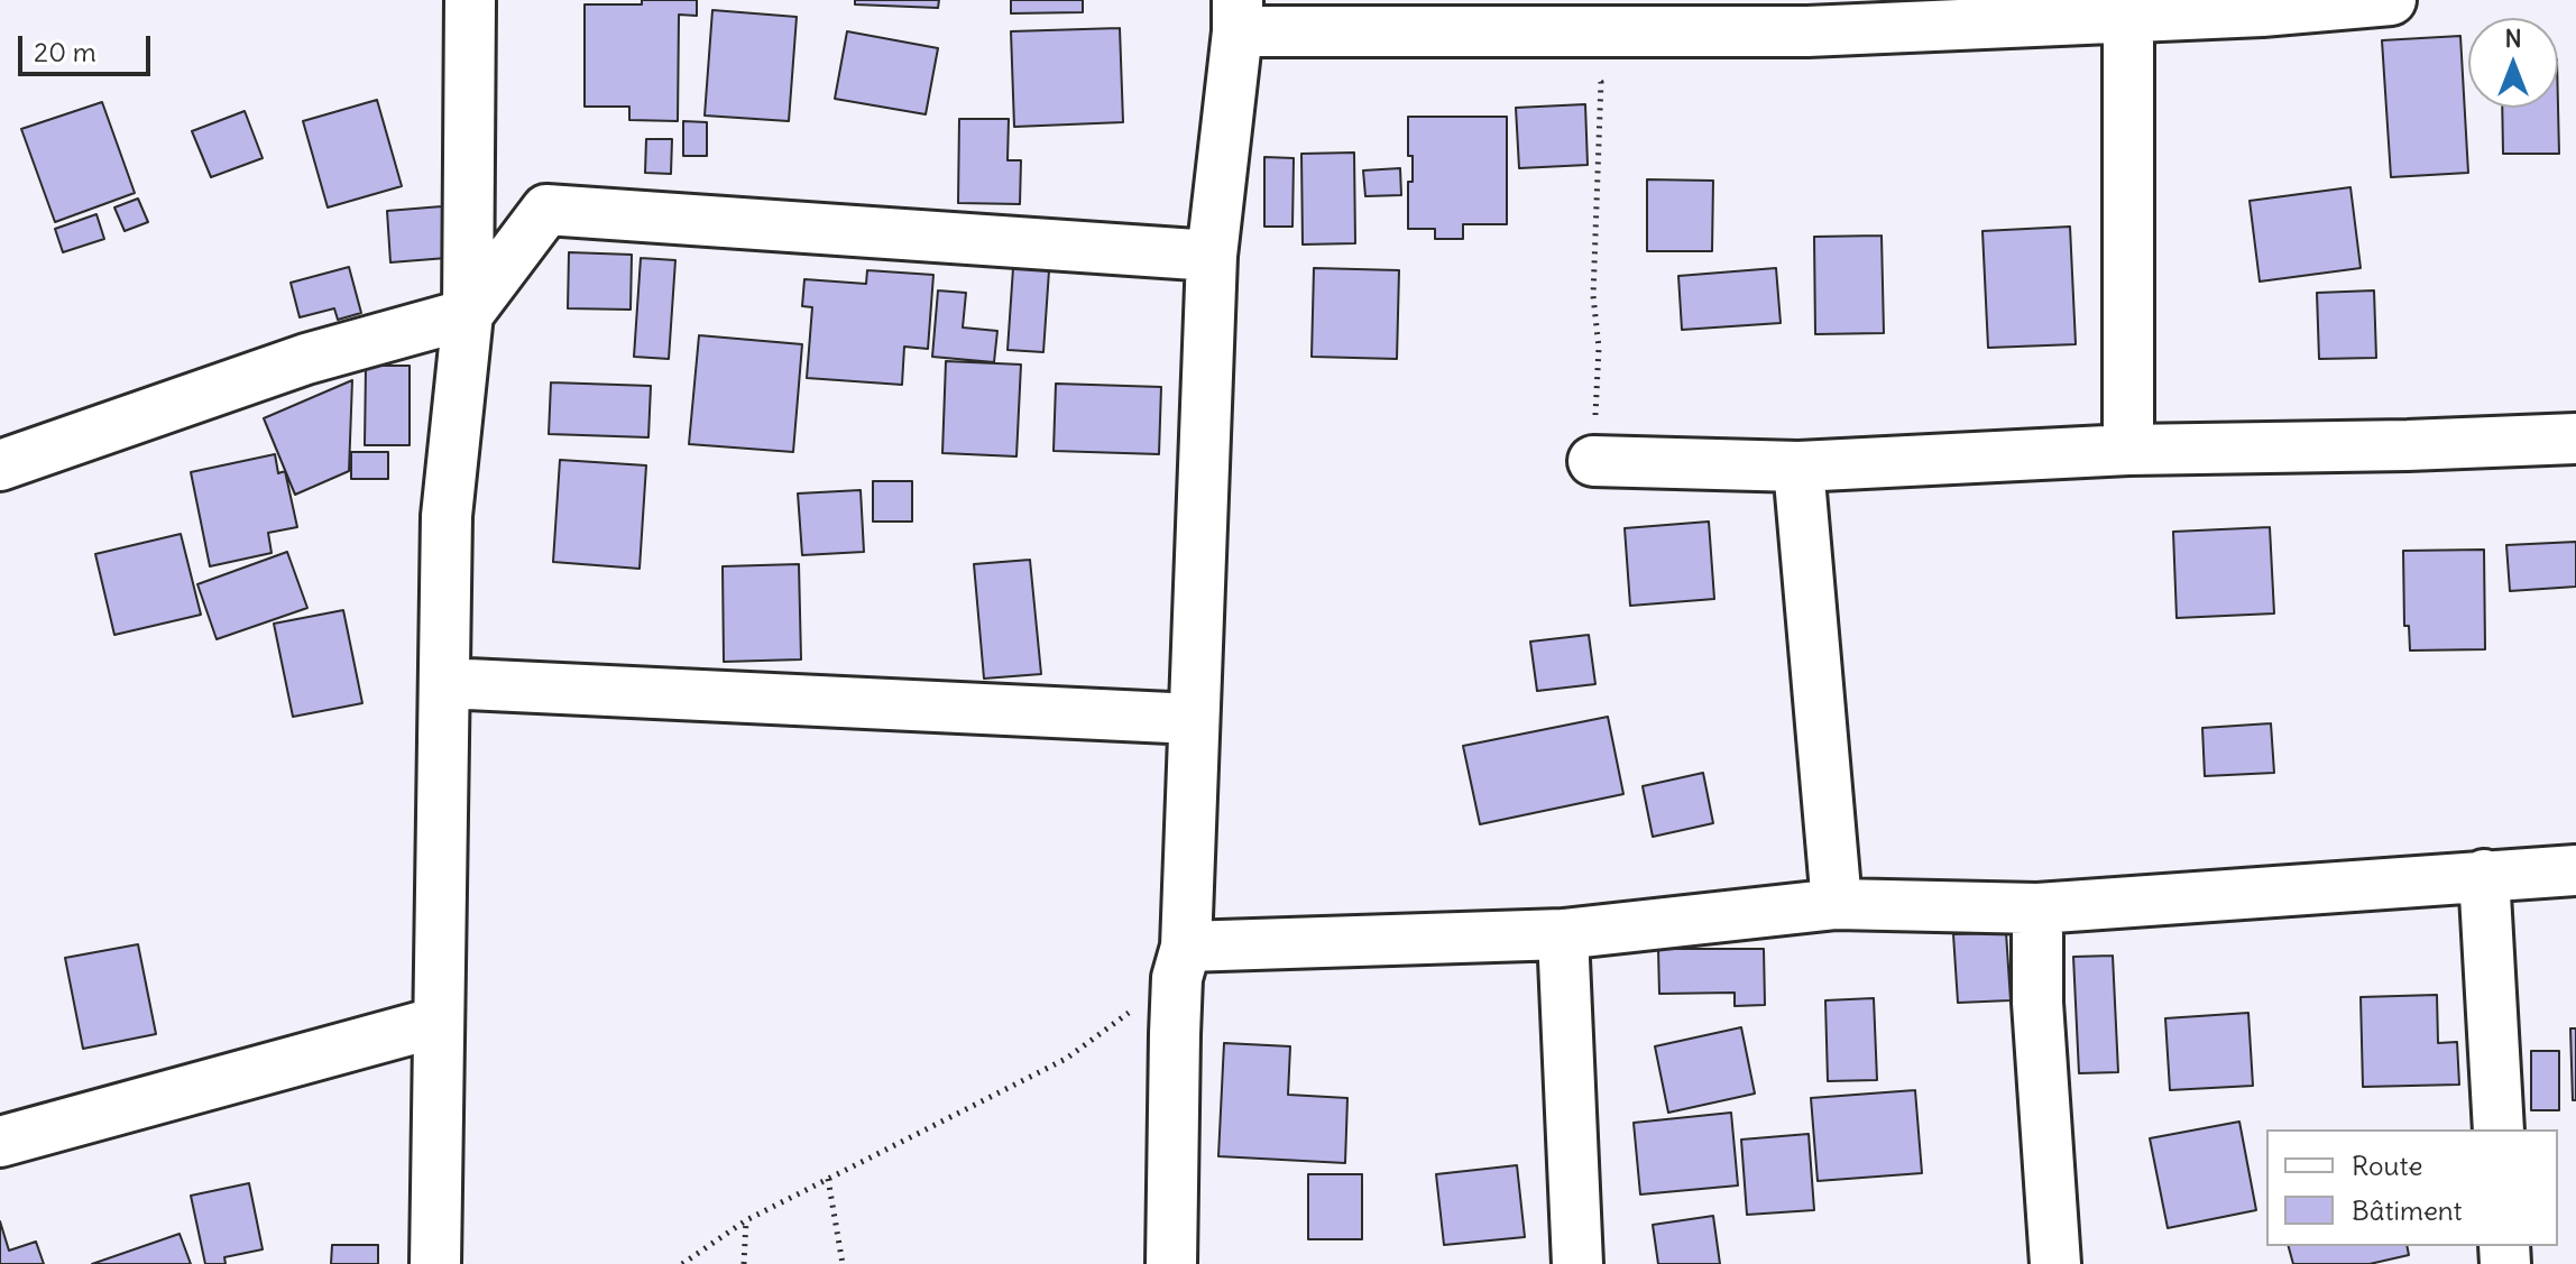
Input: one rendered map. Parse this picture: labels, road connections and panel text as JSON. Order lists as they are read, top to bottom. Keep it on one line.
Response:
{"legend":["Route","Bâtiment"],"scale_bar":"20 m","north":"top"}
